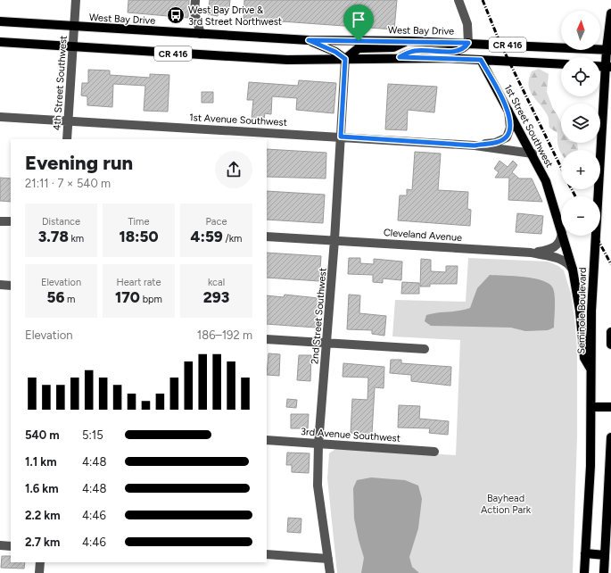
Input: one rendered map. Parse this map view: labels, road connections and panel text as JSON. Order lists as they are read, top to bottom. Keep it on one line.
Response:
{"streets":{"main road":["West Bay Drive","CR 416","1st Street Southwest","Seminole Boulevard"],"street":["4th Street Southwest","1st Avenue Southwest","Cleveland Avenue","2nd Street Southwest","3rd Avenue Southwest"]},"crossings":[["West Bay Drive","4th Street Southwest"],["West Bay Drive","Seminole Boulevard"],["CR 416","4th Street Southwest"],["CR 416","1st Street Southwest"],["CR 416","2nd Street Southwest"],["4th Street Southwest","1st Avenue Southwest"],["1st Avenue Southwest","1st Street Southwest"],["1st Avenue Southwest","2nd Street Southwest"],["1st Street Southwest","Cleveland Avenue"],["1st Street Southwest","Seminole Boulevard"],["Cleveland Avenue","2nd Street Southwest"],["2nd Street Southwest","3rd Avenue Southwest"]],"parks":["Bayhead Action Park"],"places":{"bus stop":["West Bay Drive & 3rd Street Northwest"]},"north":"top","page":{"map_buttons":["+","−"],"heading":["Evening run","21:11 · 7 × 540 m"],"stats":[["Distance","3.78 km"],["Time","18:50"],["Pace","4:59 /km"],["Elevation","56 m"],["Heart rate","170 bpm"],["kcal","293"]],"chart":["Elevation","186–192 m"],"list":[{"name":"540 m","note":"5:15"},{"name":"1.1 km","note":"4:48"},{"name":"1.6 km","note":"4:48"},{"name":"2.2 km","note":"4:46"},{"name":"2.7 km","note":"4:46"}]}}
